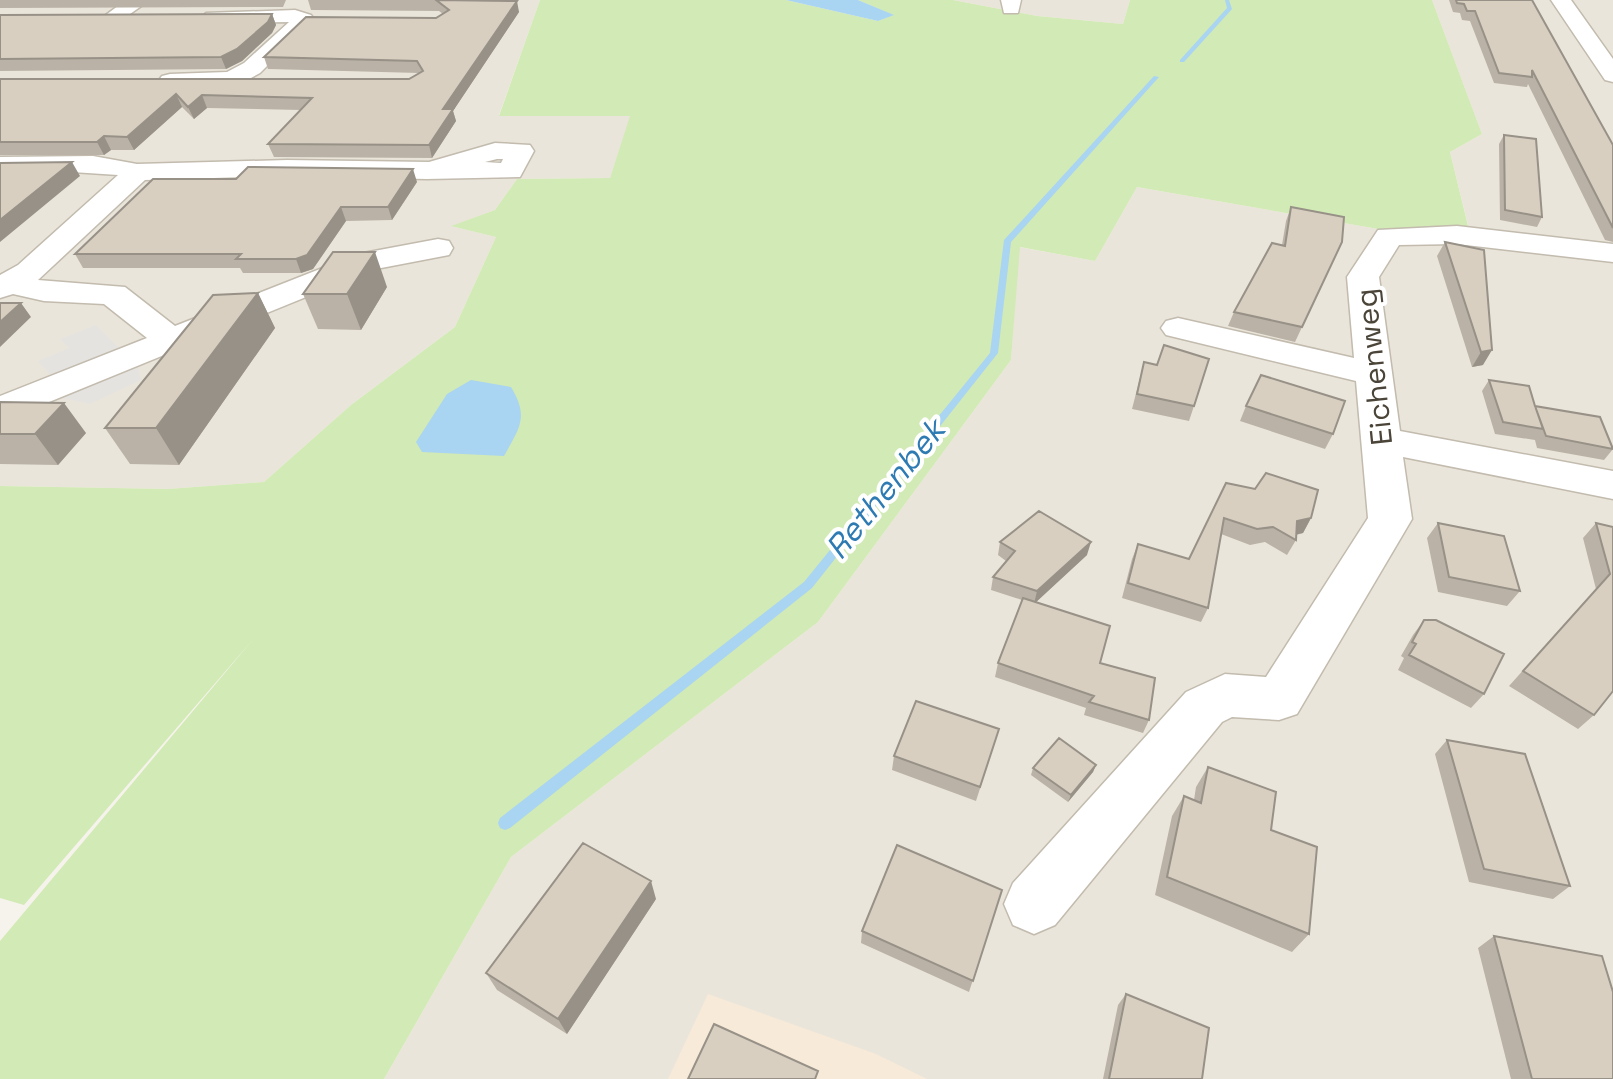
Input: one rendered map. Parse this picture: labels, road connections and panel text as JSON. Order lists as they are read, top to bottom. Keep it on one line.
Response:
{"streets":{"street":["Eichenweg"]},"water":["Rethenbek"]}
